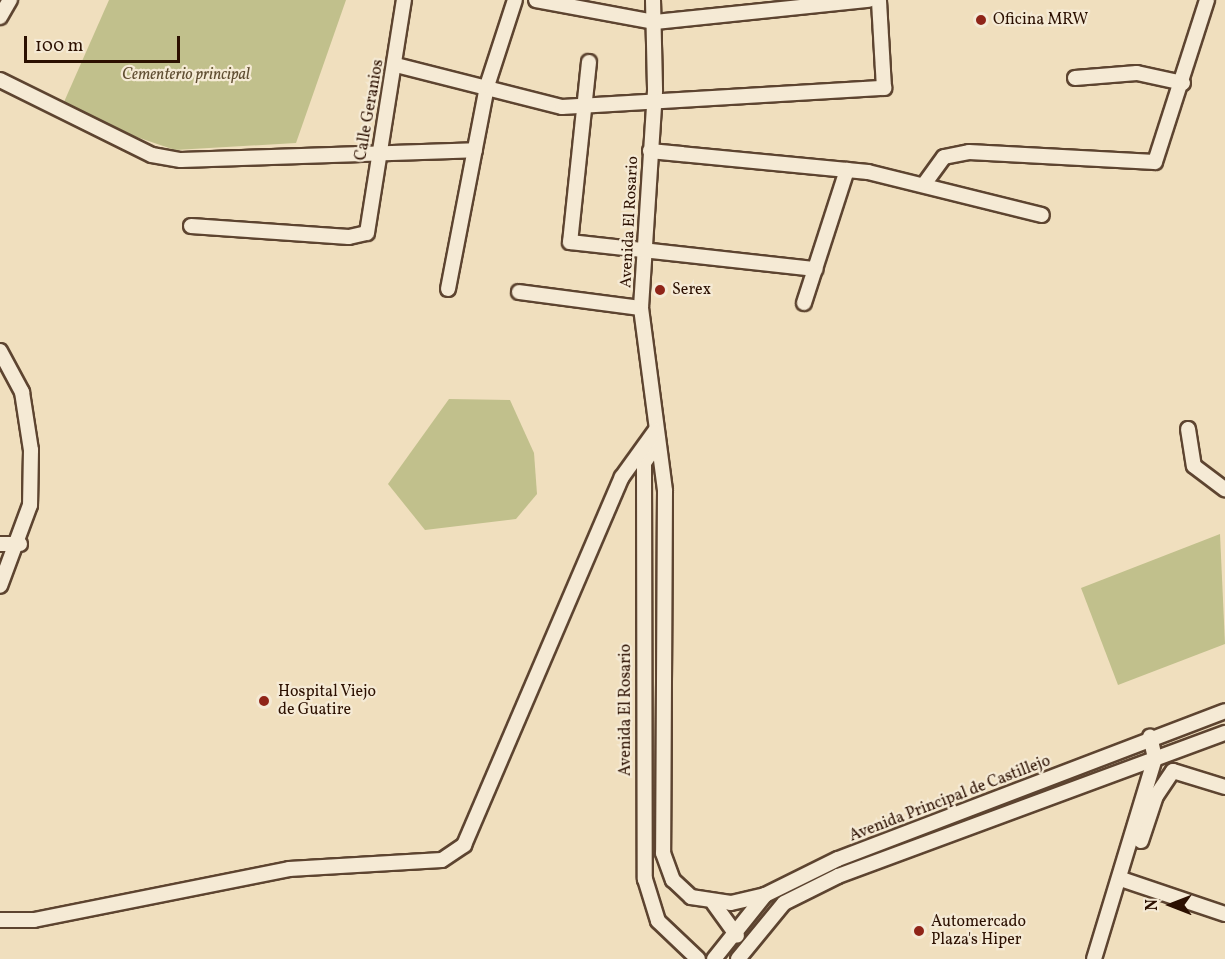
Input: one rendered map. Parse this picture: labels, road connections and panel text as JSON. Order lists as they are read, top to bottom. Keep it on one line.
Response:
{"streets":{"street":["Calle Geranios","Avenida El Rosario","Avenida Principal de Castillejo"]},"crossings":[["Avenida El Rosario","Avenida Principal de Castillejo"]],"parks":["Cementerio principal"],"places":["Oficina MRW","Serex","Hospital Viejo de Guatire","Automercado Plaza's Hiper"],"scale_bar":"100 m","north":"left"}
